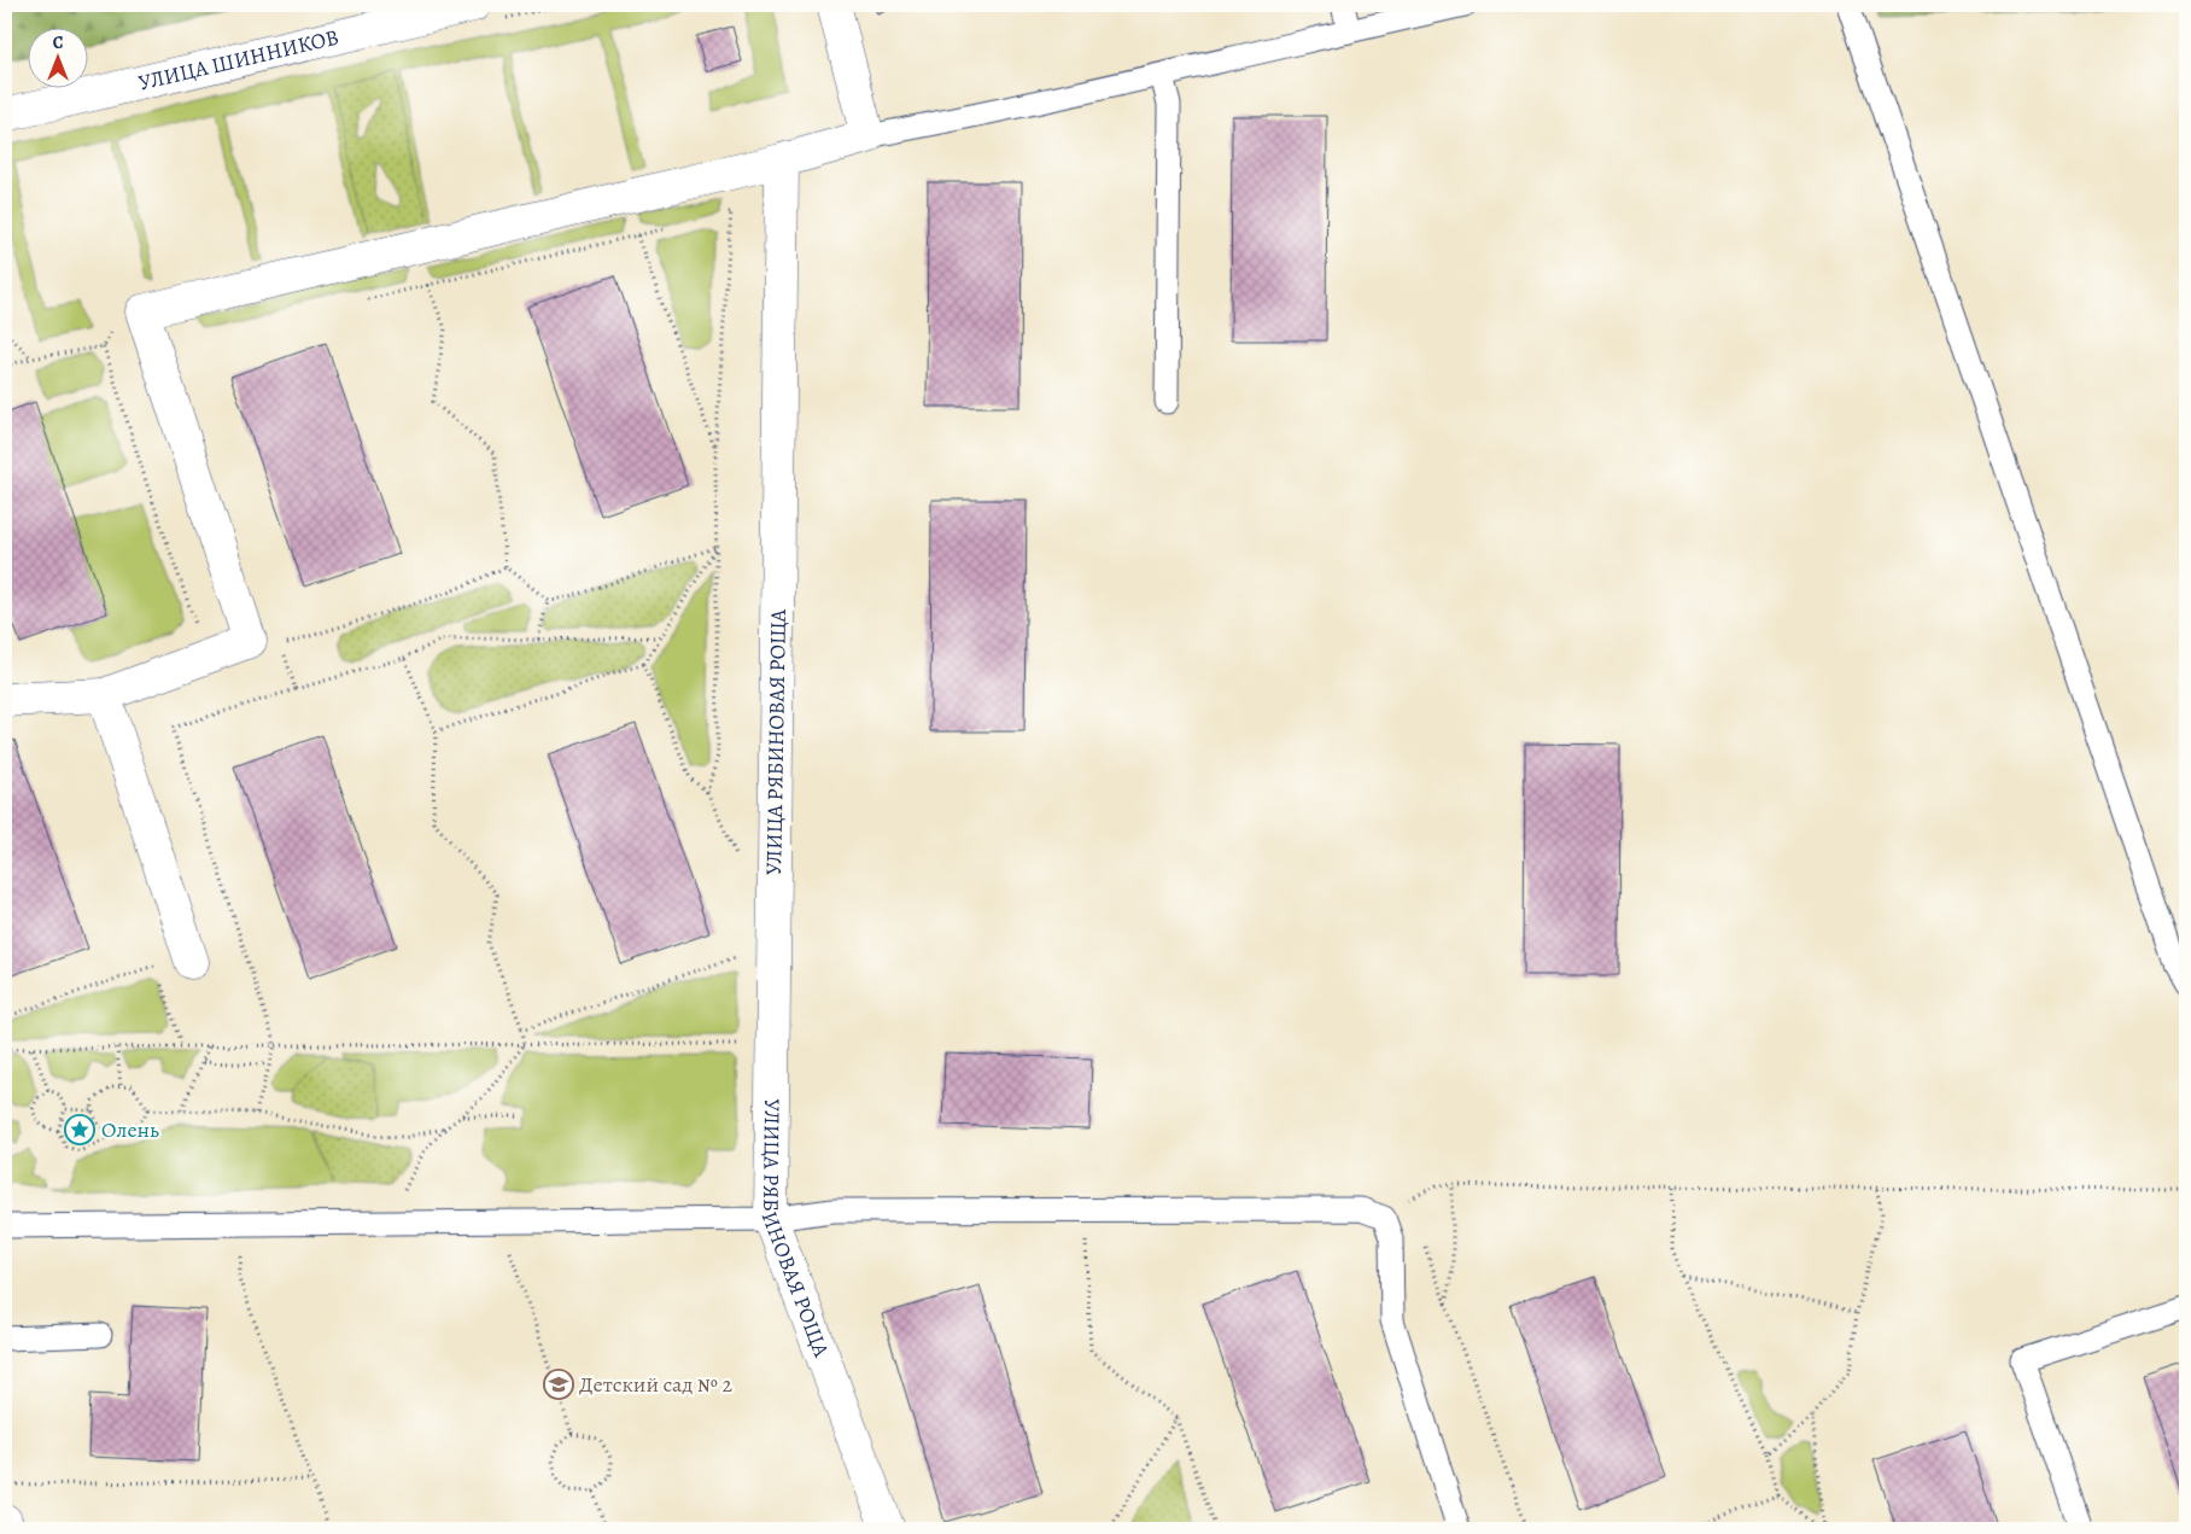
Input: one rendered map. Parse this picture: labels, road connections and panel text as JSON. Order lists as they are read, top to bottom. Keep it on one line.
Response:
{"streets":{"street":["УЛИЦА ШИННИКОВ","УЛИЦА РЯБИНОВАЯ РОЩА"]},"places":{"place":["Олень"],"school or university":["Детский сад № 2"]},"north":"top"}
